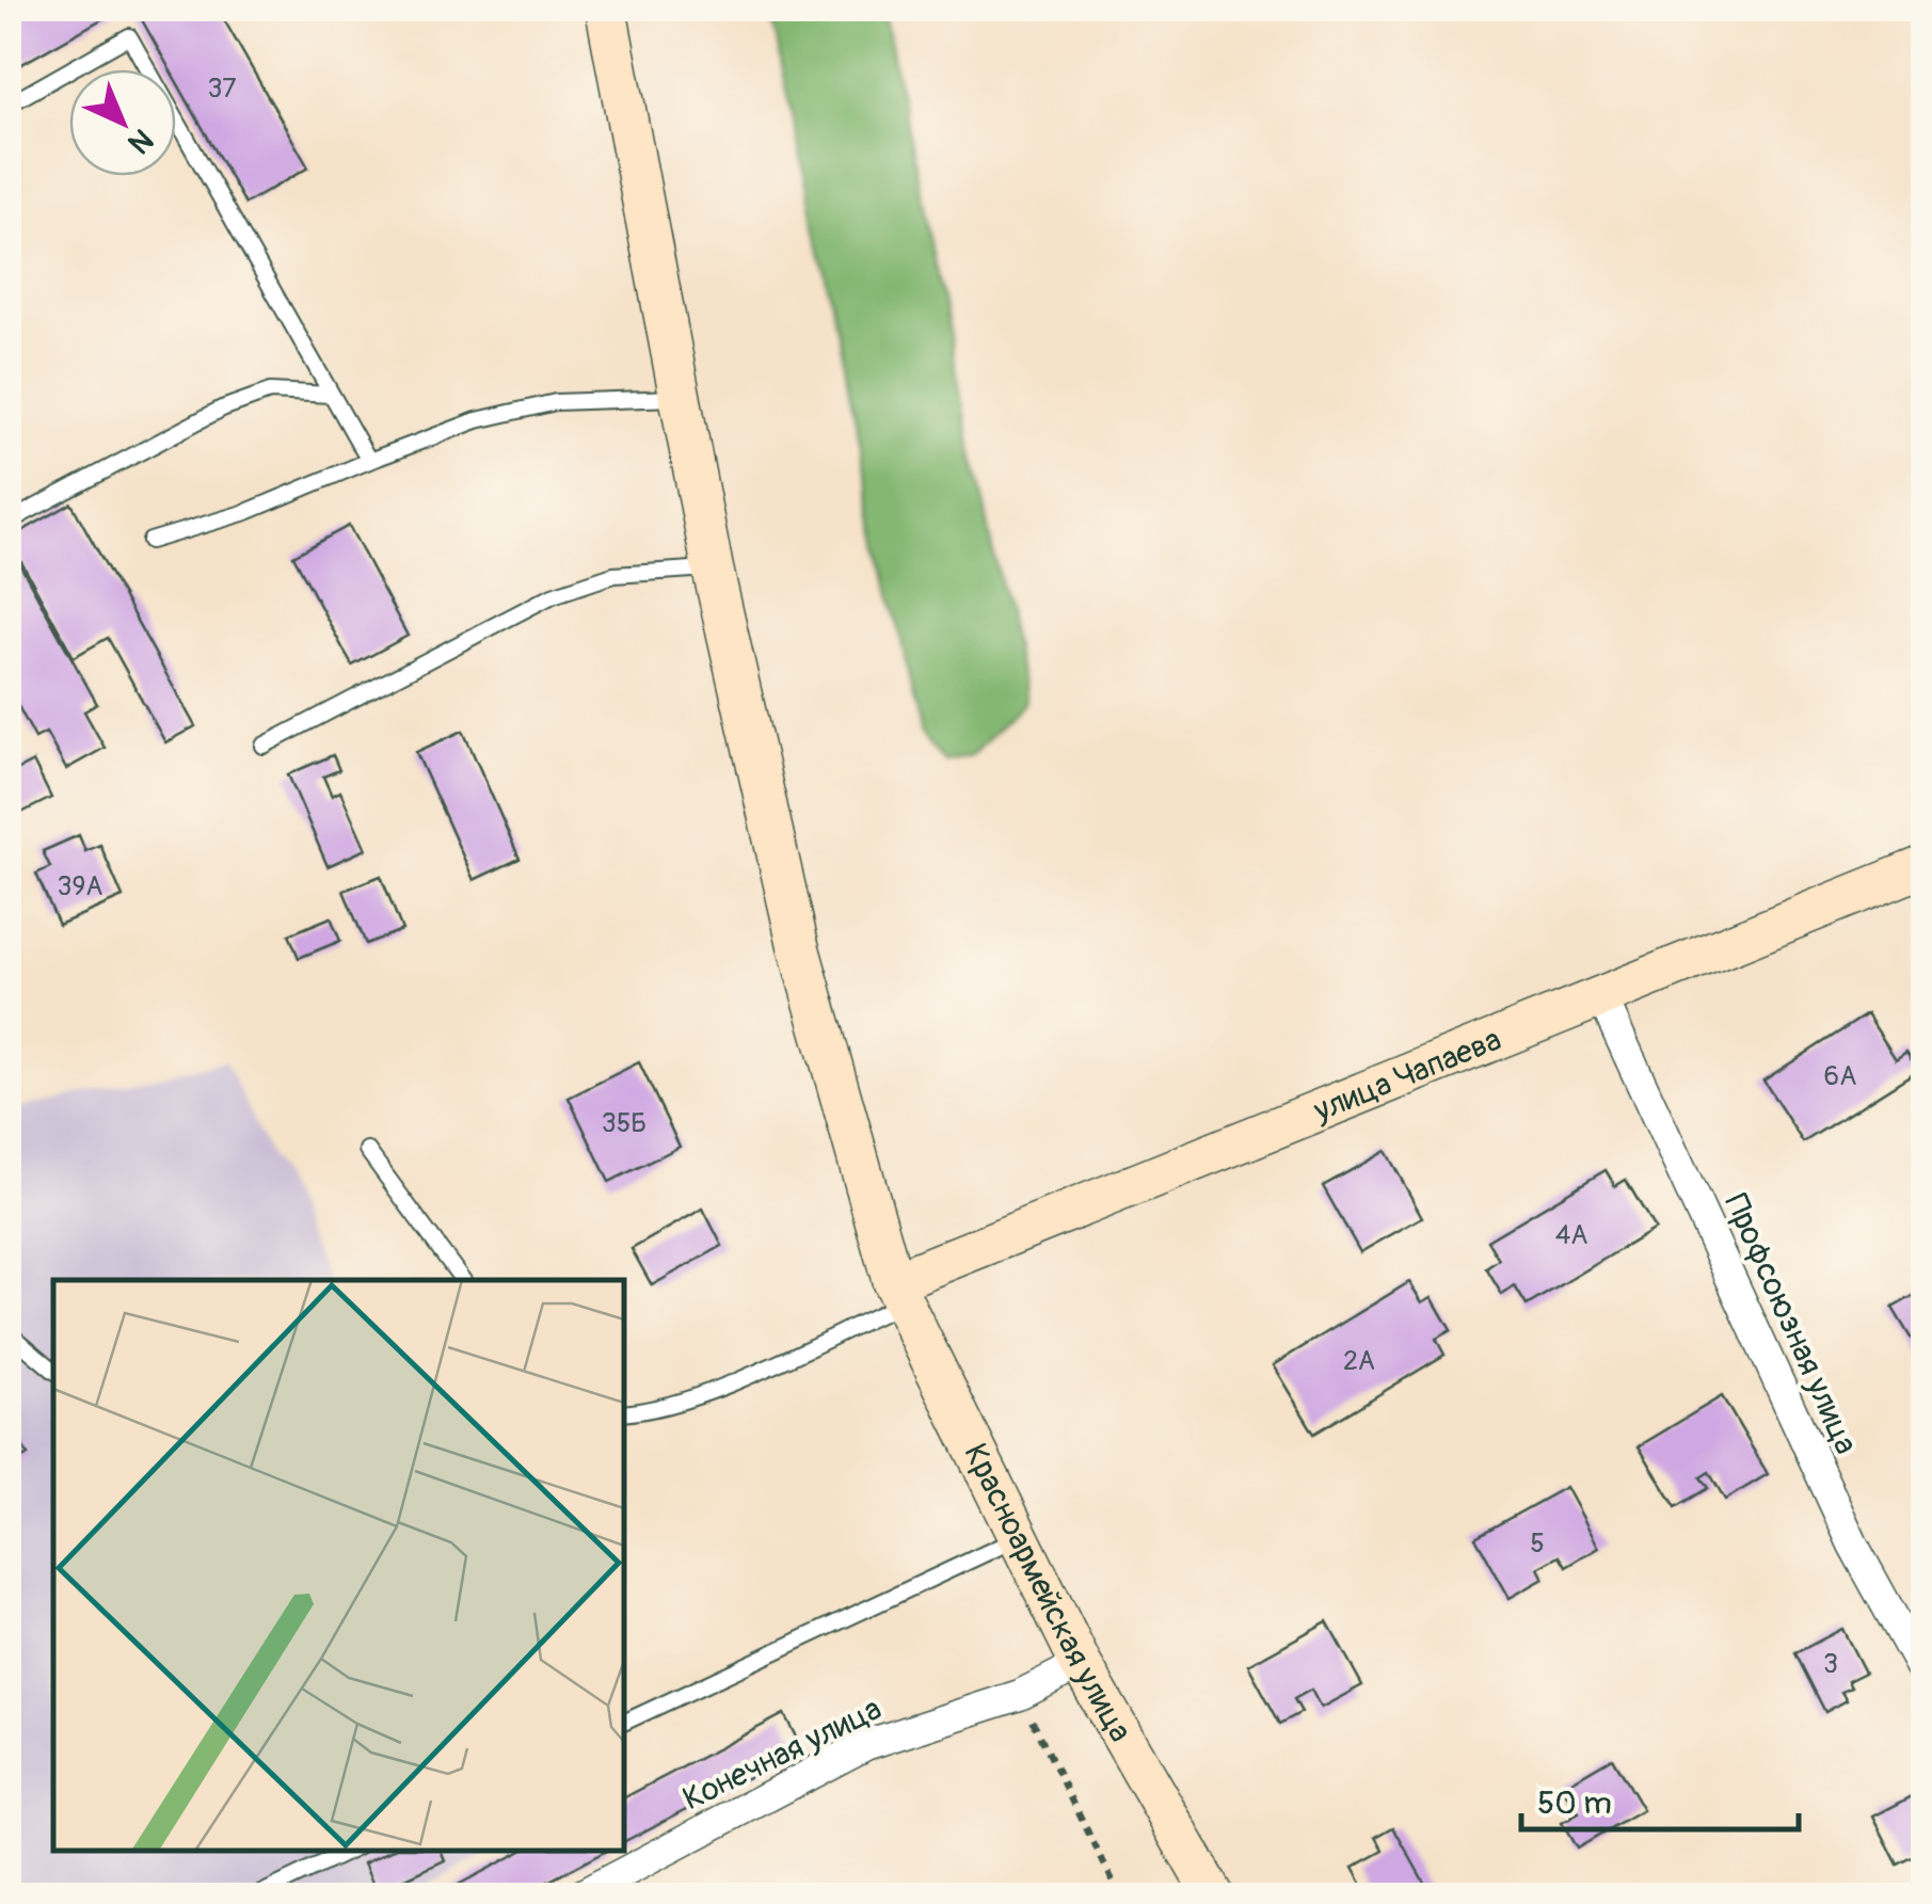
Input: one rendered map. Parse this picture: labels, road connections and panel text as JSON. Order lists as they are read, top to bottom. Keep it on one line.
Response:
{"streets":{"main road":["улица Чапаева","Красноармейская улица"],"street":["Профсоюзная улица","Конечная улица"]},"crossings":[["улица Чапаева","Профсоюзная улица"],["улица Чапаева","Красноармейская улица"],["Красноармейская улица","Конечная улица"]],"house_numbers":["37","39А","6А","35Б","4А","2А","5","3"],"scale_bar":"50 m","north":"bottom right"}
